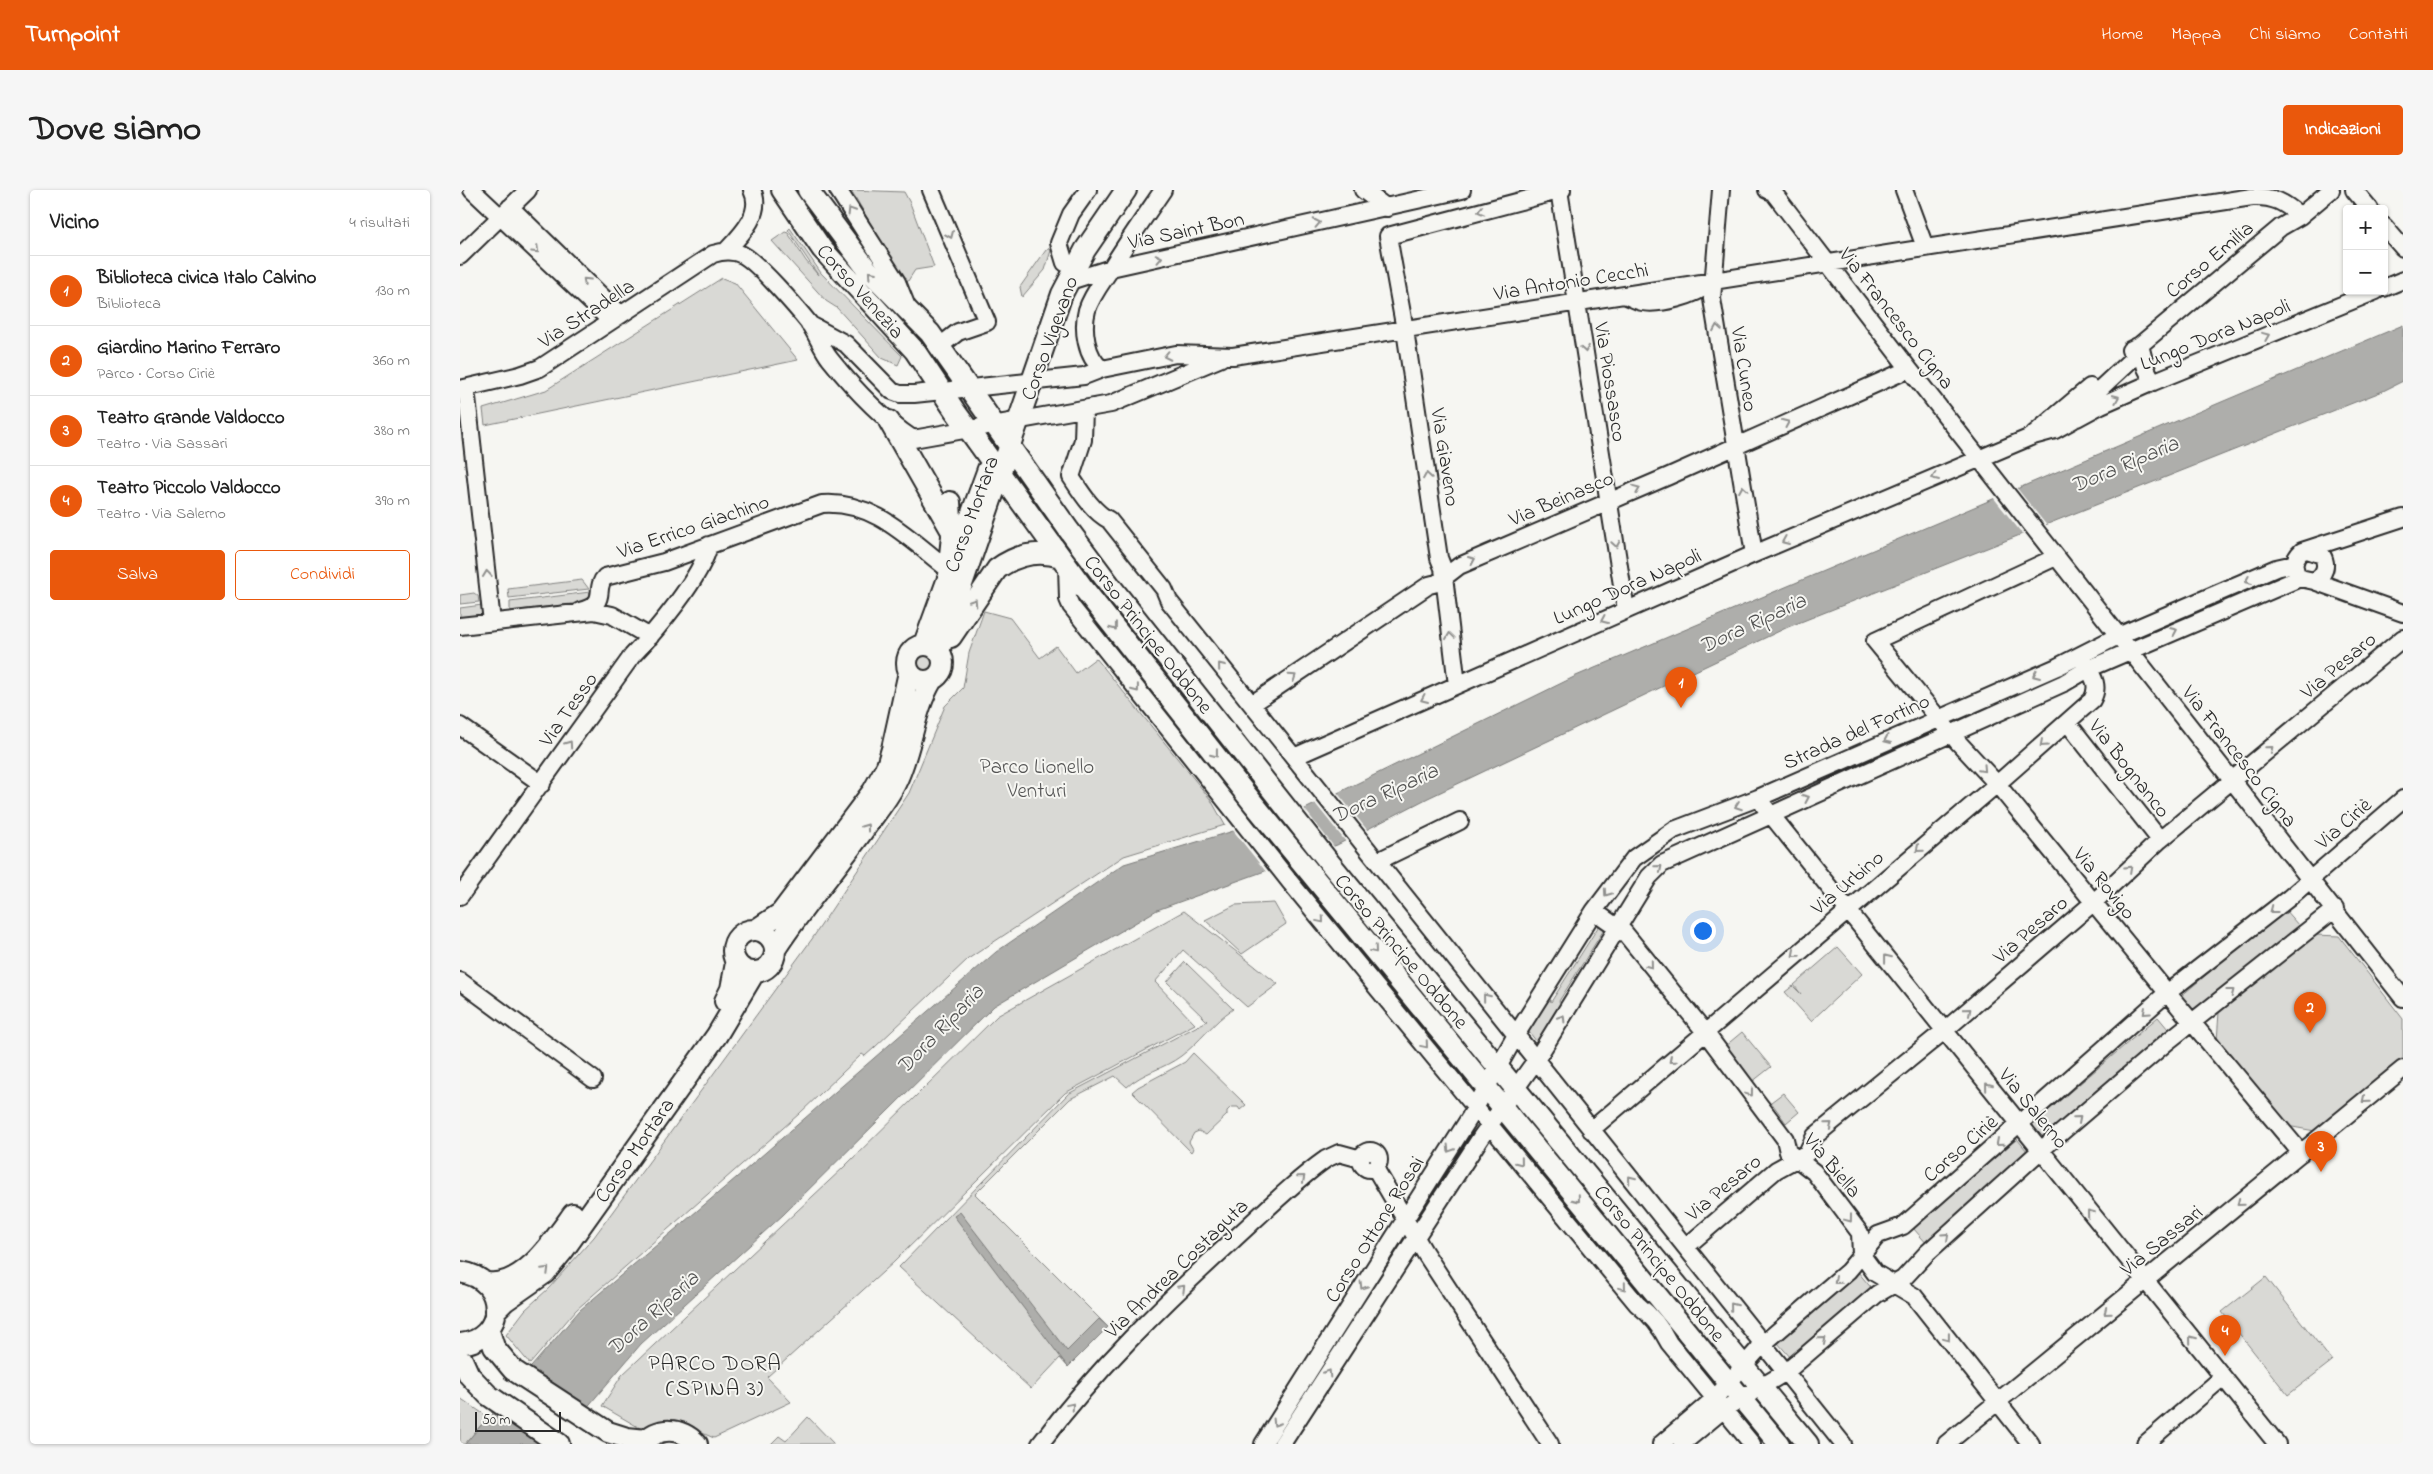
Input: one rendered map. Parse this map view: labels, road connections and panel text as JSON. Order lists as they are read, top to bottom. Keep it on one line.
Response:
{"streets":{"main road":["Corso Venezia","Corso Vigevano","Corso Mortara","Corso Principe Oddone"],"street":["Via Saint Bon","Corso Emilia","Via Antonio Cecchi","Via Stradella","Via Francesco Cigna","Lungo Dora Napoli","Via Cuneo","Via Piossasco","Via Giaveno","Via Beinasco","Via Errico Giachino","Via Pesaro","Via Tesso","Strada del Fortino","Via Bognanco","Via Ciriè","Via Urbino","Via Rovigo","Via Salerno","Corso Ciriè","Via Biella","Corso Ottone Rosai","Via Sassari","Via Andrea Costaguta"]},"crossings":[["Via Saint Bon","Corso Vigevano"],["Corso Emilia","Via Francesco Cigna"],["Corso Emilia","Lungo Dora Napoli"],["Via Antonio Cecchi","Corso Venezia"],["Via Antonio Cecchi","Corso Vigevano"],["Via Antonio Cecchi","Via Cuneo"],["Via Antonio Cecchi","Via Piossasco"],["Via Antonio Cecchi","Via Giaveno"],["Via Antonio Cecchi","Corso Principe Oddone"],["Corso Venezia","Corso Principe Oddone"],["Via Francesco Cigna","Lungo Dora Napoli"],["Via Francesco Cigna","Via Beinasco"],["Via Francesco Cigna","Via Pesaro"],["Via Francesco Cigna","Strada del Fortino"],["Via Francesco Cigna","Via Ciriè"],["Via Francesco Cigna","Via Rovigo"],["Via Francesco Cigna","Corso Ciriè"],["Lungo Dora Napoli","Via Cuneo"],["Lungo Dora Napoli","Via Piossasco"],["Lungo Dora Napoli","Via Giaveno"],["Lungo Dora Napoli","Corso Principe Oddone"],["Via Cuneo","Via Beinasco"],["Via Piossasco","Via Giaveno"],["Via Piossasco","Via Beinasco"],["Via Giaveno","Via Beinasco"],["Via Beinasco","Corso Principe Oddone"],["Corso Mortara","Corso Principe Oddone"],["Via Errico Giachino","Via Tesso"],["Corso Principe Oddone","Via Pesaro"],["Corso Principe Oddone","Strada del Fortino"],["Corso Principe Oddone","Via Urbino"],["Corso Principe Oddone","Corso Ciriè"],["Corso Principe Oddone","Corso Ottone Rosai"],["Via Pesaro","Via Bognanco"],["Via Pesaro","Via Rovigo"],["Via Pesaro","Via Salerno"],["Via Pesaro","Via Biella"],["Strada del Fortino","Via Urbino"],["Strada del Fortino","Via Rovigo"],["Strada del Fortino","Via Salerno"],["Strada del Fortino","Via Biella"],["Strada del Fortino","Corso Ottone Rosai"],["Via Bognanco","Via Urbino"],["Via Ciriè","Corso Ciriè"],["Via Urbino","Via Rovigo"],["Via Urbino","Via Salerno"],["Via Urbino","Via Biella"],["Via Rovigo","Corso Ciriè"],["Via Rovigo","Via Sassari"],["Via Salerno","Corso Ciriè"],["Via Salerno","Via Sassari"],["Corso Ciriè","Via Biella"],["Via Biella","Via Sassari"],["Corso Ottone Rosai","Via Andrea Costaguta"]],"one_way":["Via Saint Bon","Via Cuneo","Via Piossasco","Via Beinasco","Via Pesaro","Via Tesso","Via Urbino","Via Salerno","Via Biella","Via Sassari","Via Andrea Costaguta"],"districts":["PARCO DORA (SPINA 3)"],"water":["Dora Riparia"],"parks":["Parco Lionello Venturi"],"scale_bar":"50 m","page":{"header":"Turnpoint","nav":["Home","Mappa","Chi siamo","Contatti"],"title":"Dove siamo","buttons":["Indicazioni",["Salva","Condividi"]],"heading":["Vicino","4 risultati"],"map_buttons":["+","−"],"list":[{"mark":"1","name":"Biblioteca civica Italo Calvino","note":"Biblioteca","value":"130 m"},{"mark":"2","name":"Giardino Marino Ferraro","note":"Parco · Corso Ciriè","value":"360 m"},{"mark":"3","name":"Teatro Grande Valdocco","note":"Teatro · Via Sassari","value":"380 m"},{"mark":"4","name":"Teatro Piccolo Valdocco","note":"Teatro · Via Salerno","value":"390 m"}],"pins":["1","2","3","4"],"scale":"50 m"}}
